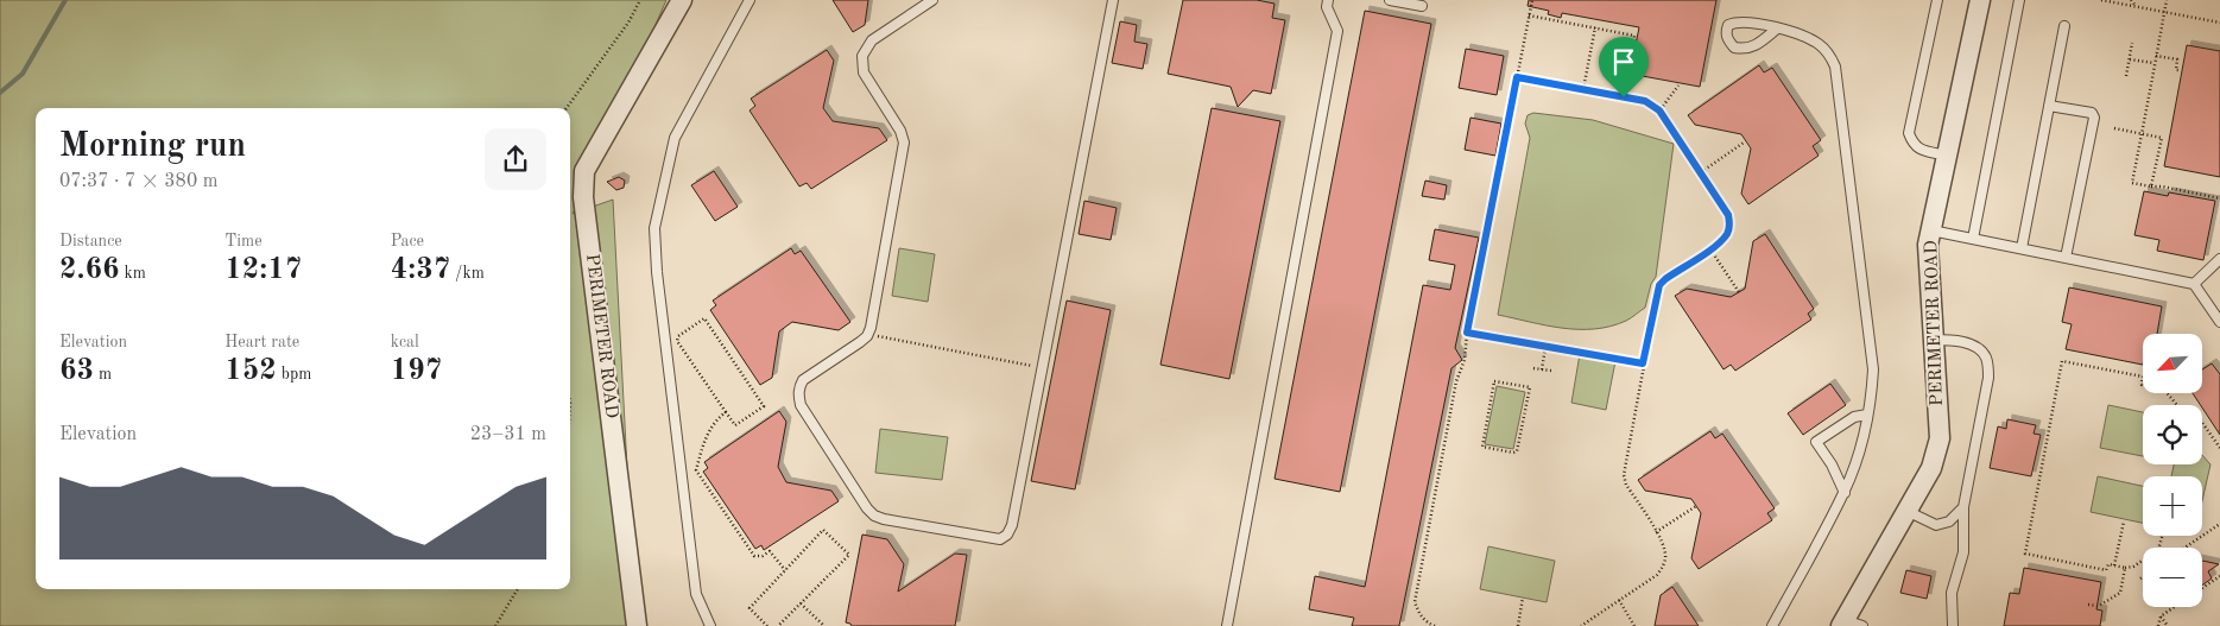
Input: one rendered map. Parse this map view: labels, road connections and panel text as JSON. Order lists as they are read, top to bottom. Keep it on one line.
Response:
{"streets":{"street":["PERIMETER ROAD"]},"north":"bottom left","page":{"heading":["Morning run","07:37 · 7 × 380 m"],"stats":[["Distance","2.66 km"],["Time","12:17"],["Pace","4:37 /km"],["Elevation","63 m"],["Heart rate","152 bpm"],["kcal","197"]],"map_buttons":["+","−"],"chart":["Elevation","23–31 m"]}}
